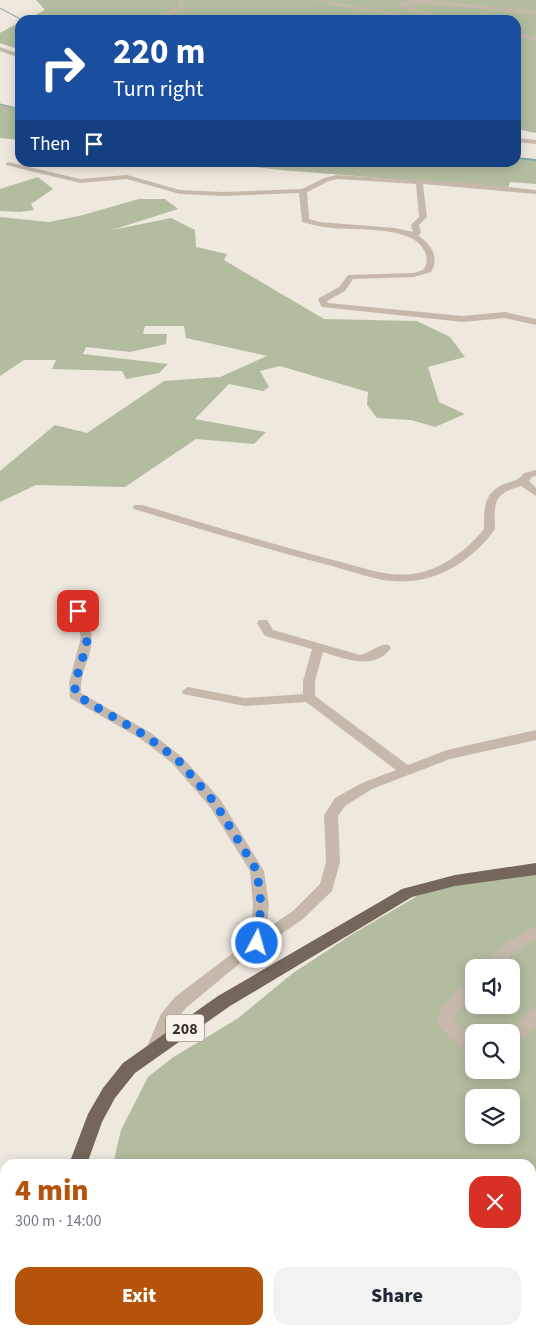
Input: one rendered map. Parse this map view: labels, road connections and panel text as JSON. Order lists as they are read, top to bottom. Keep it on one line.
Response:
{"streets":{"main road":["208"]},"page":{"turn":["220 m","Turn right"],"then":"Then","heading":["4 min","300 m · 14:00"],"buttons":["Exit","Share"]}}
